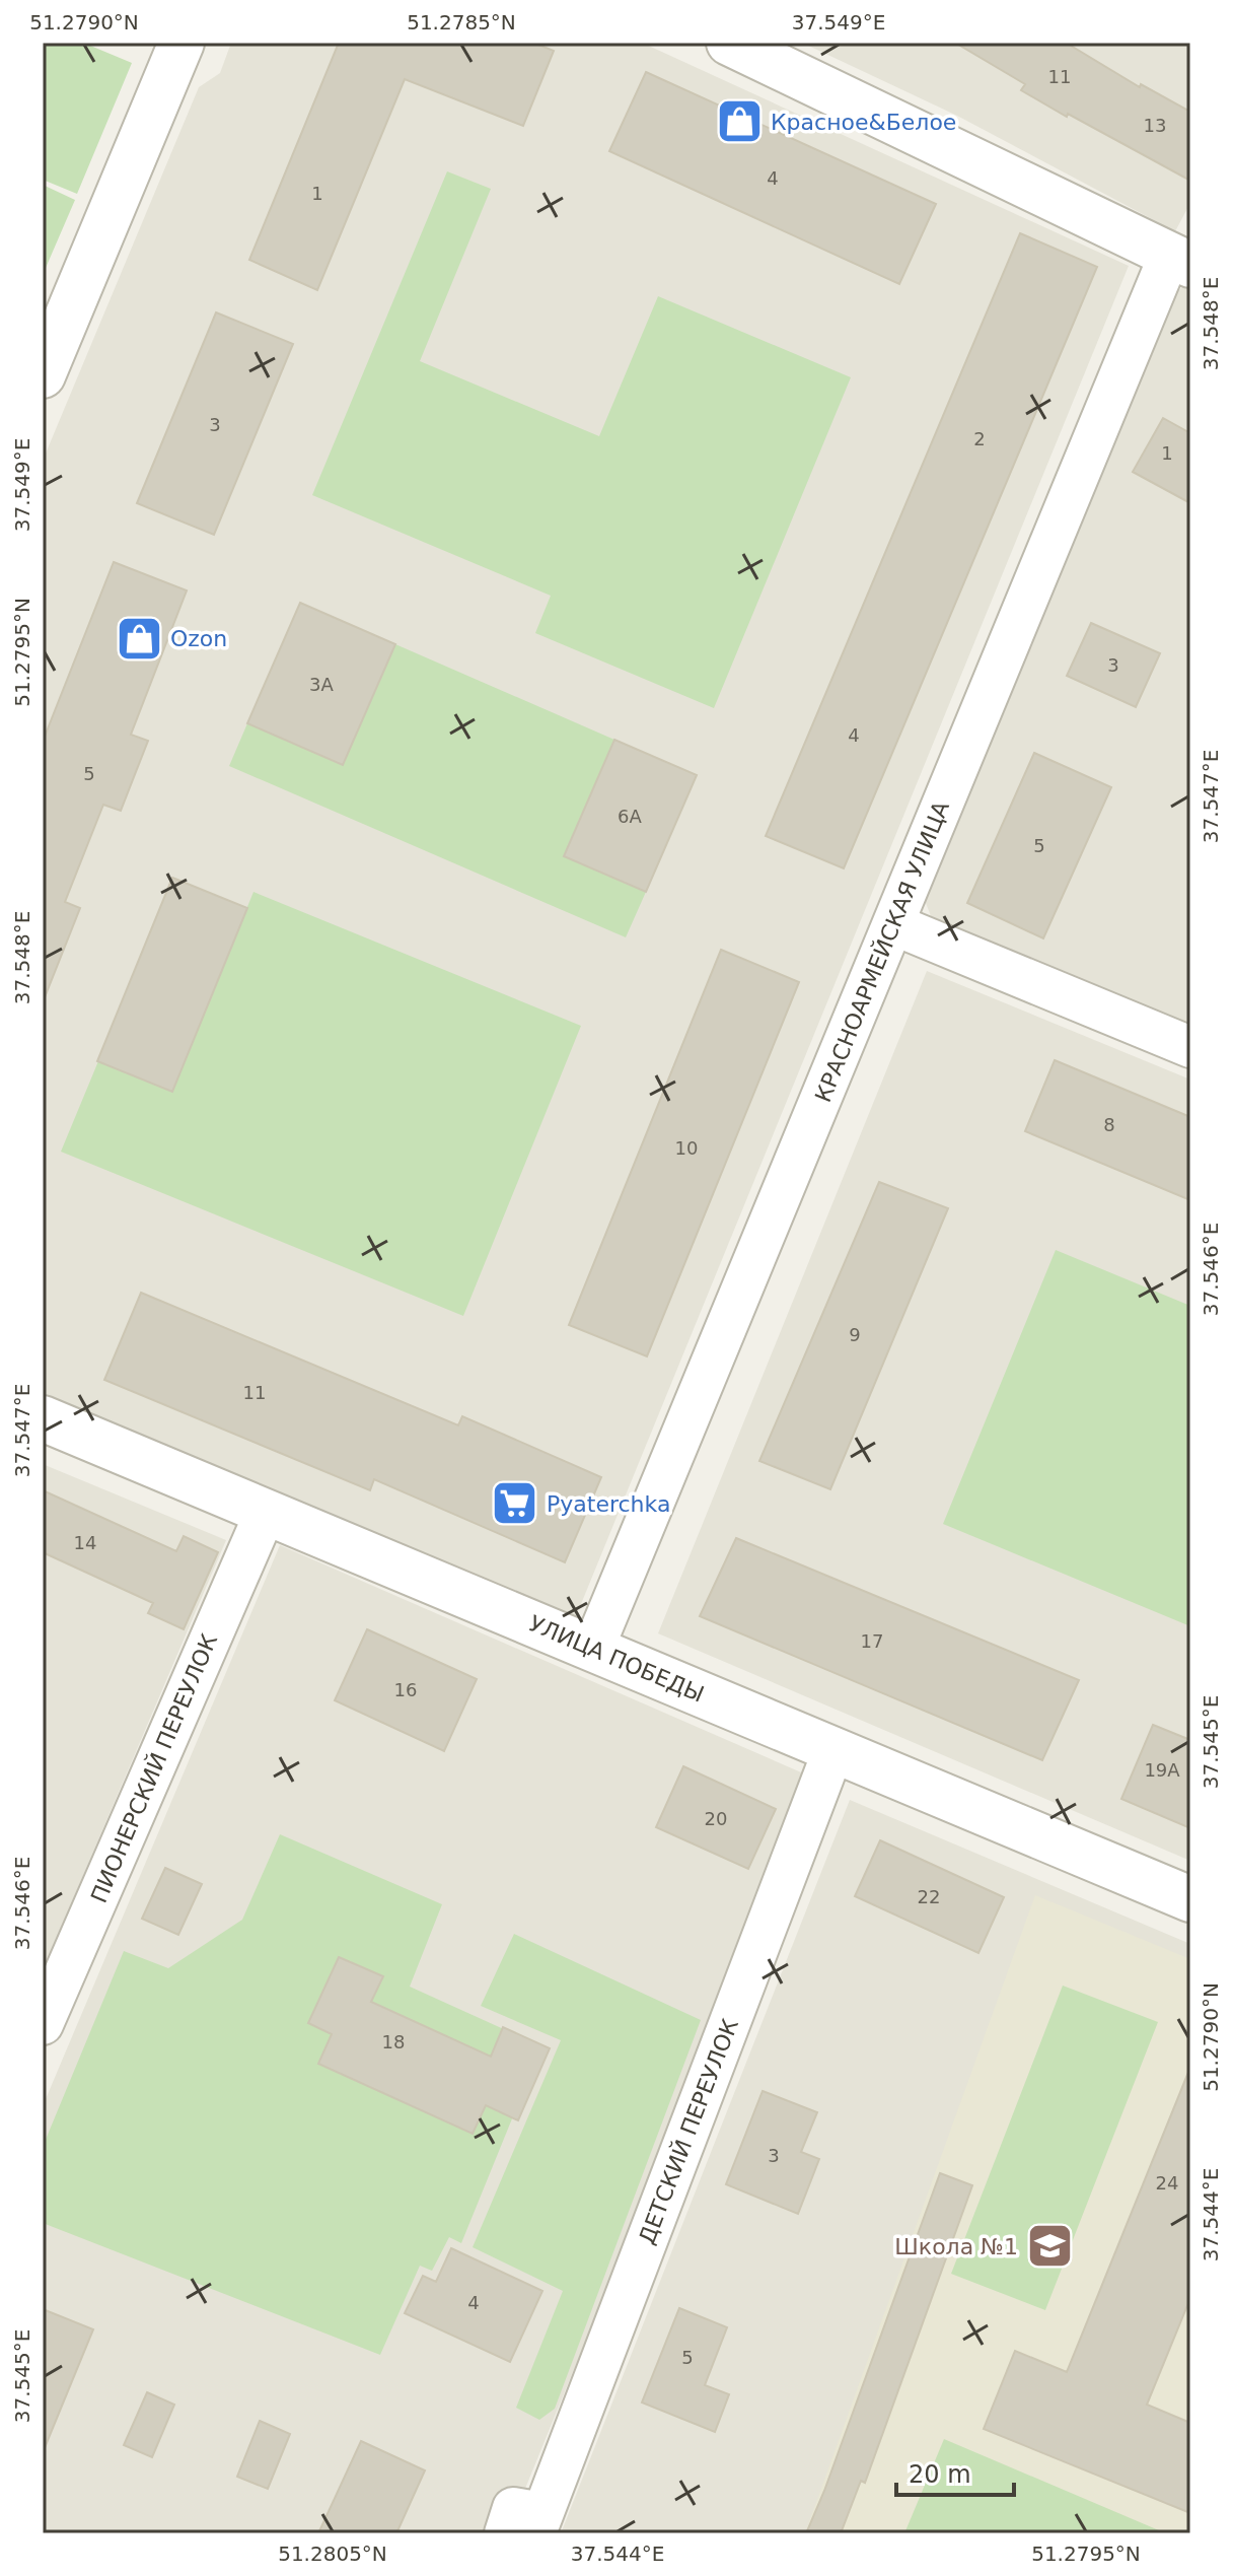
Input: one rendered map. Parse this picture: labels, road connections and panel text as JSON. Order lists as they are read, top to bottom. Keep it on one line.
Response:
{"streets":{"street":["КРАСНОАРМЕЙСКАЯ УЛИЦА","УЛИЦА ПОБЕДЫ","ПИОНЕРСКИЙ ПЕРЕУЛОК","ДЕТСКИЙ ПЕРЕУЛОК"]},"crossings":[["КРАСНОАРМЕЙСКАЯ УЛИЦА","УЛИЦА ПОБЕДЫ"],["УЛИЦА ПОБЕДЫ","ПИОНЕРСКИЙ ПЕРЕУЛОК"],["УЛИЦА ПОБЕДЫ","ДЕТСКИЙ ПЕРЕУЛОК"]],"places":{"shop":["Красное&Белое","Ozon"],"supermarket":["Pyaterchka"],"school or university":["Школа №1"]},"house_numbers":["11","13","4","1","3","2","1","3","3А","4","5","6А","5","8","10","9","11","14","17","16","19А","20","22","18","3","24","4","5"],"scale_bar":"20 m","coordinates":["51.2790°N","51.2785°N","37.549°E","37.548°E","51.2795°N","37.547°E","37.546°E","37.545°E","37.544°E","51.2805°N"]}
